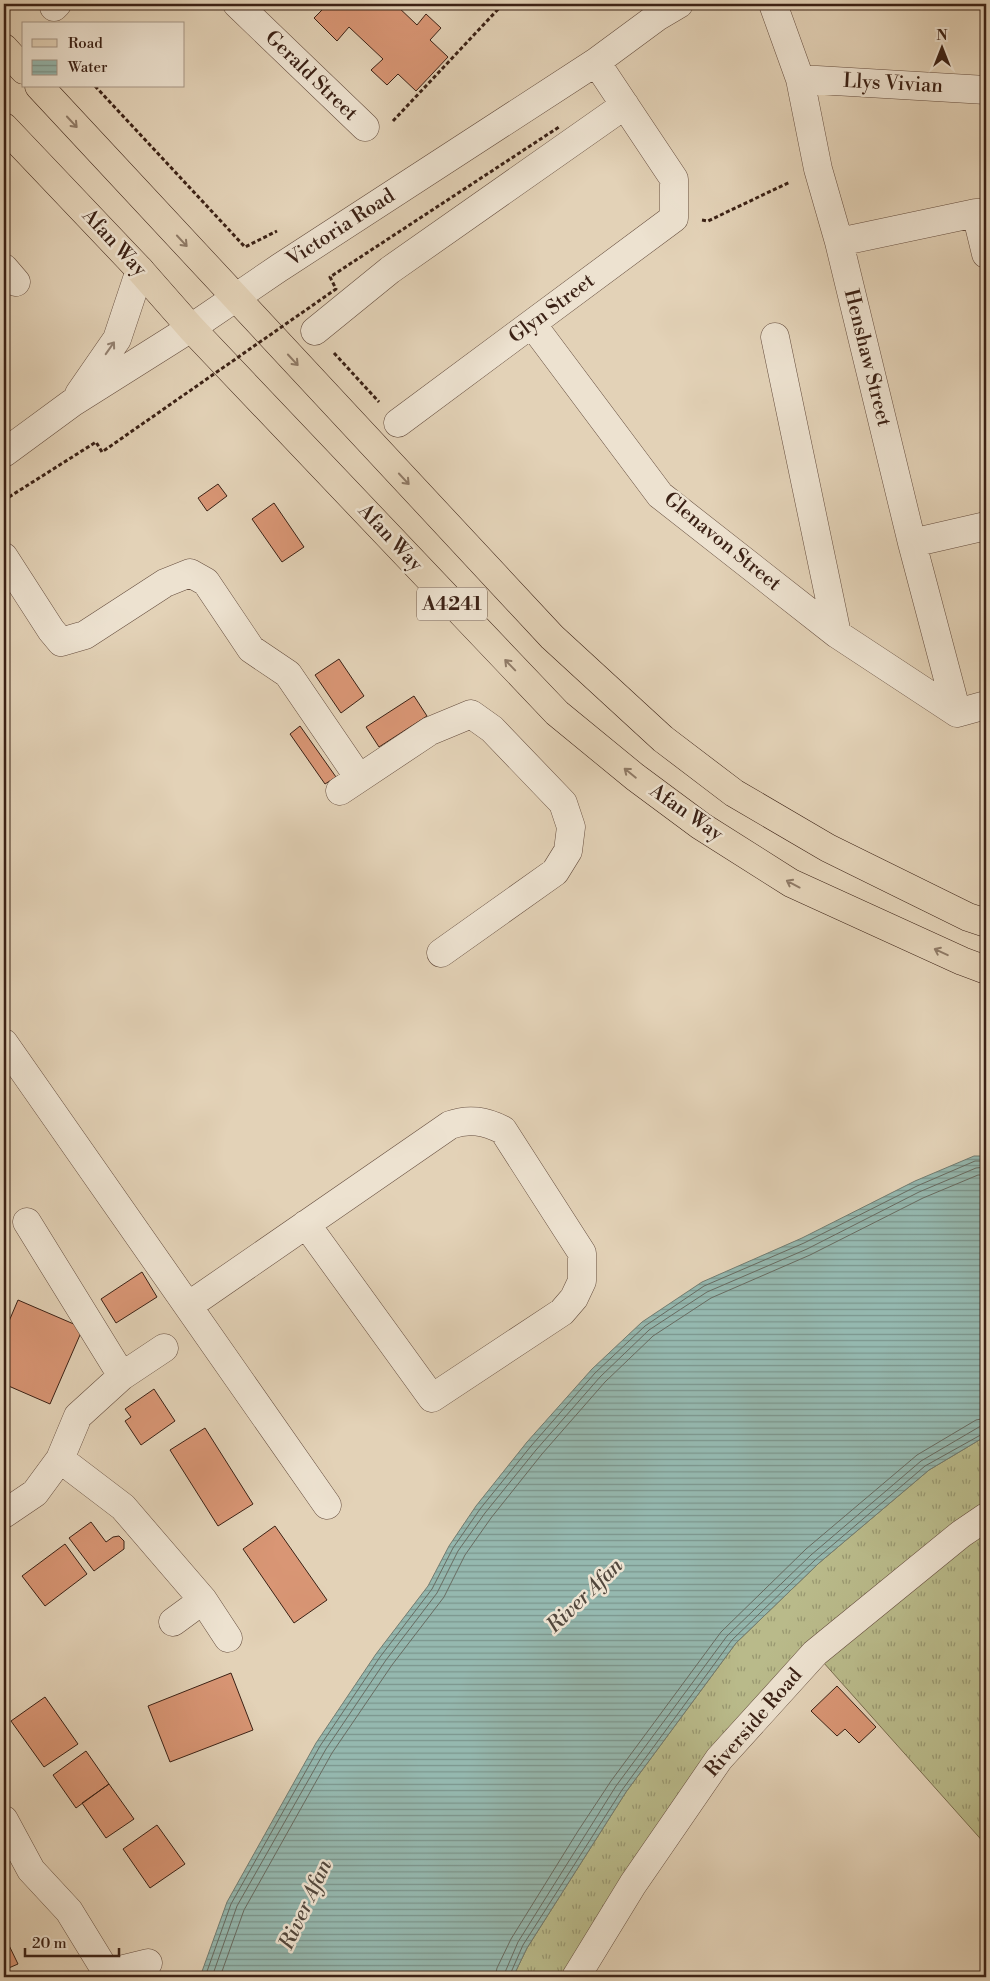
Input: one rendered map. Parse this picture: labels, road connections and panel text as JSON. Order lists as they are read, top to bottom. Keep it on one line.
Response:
{"streets":{"main road":["Afan Way","A4241"],"street":["Gerald Street","Llys Vivian","Victoria Road","Glyn Street","Henshaw Street","Glenavon Street","Riverside Road"]},"crossings":[["Llys Vivian","Henshaw Street"],["Victoria Road","Afan Way"],["Victoria Road","A4241"],["Glyn Street","Glenavon Street"],["Henshaw Street","Glenavon Street"]],"water":["River Afan"],"legend":["Road","Water"],"scale_bar":"20 m","north":"top"}
